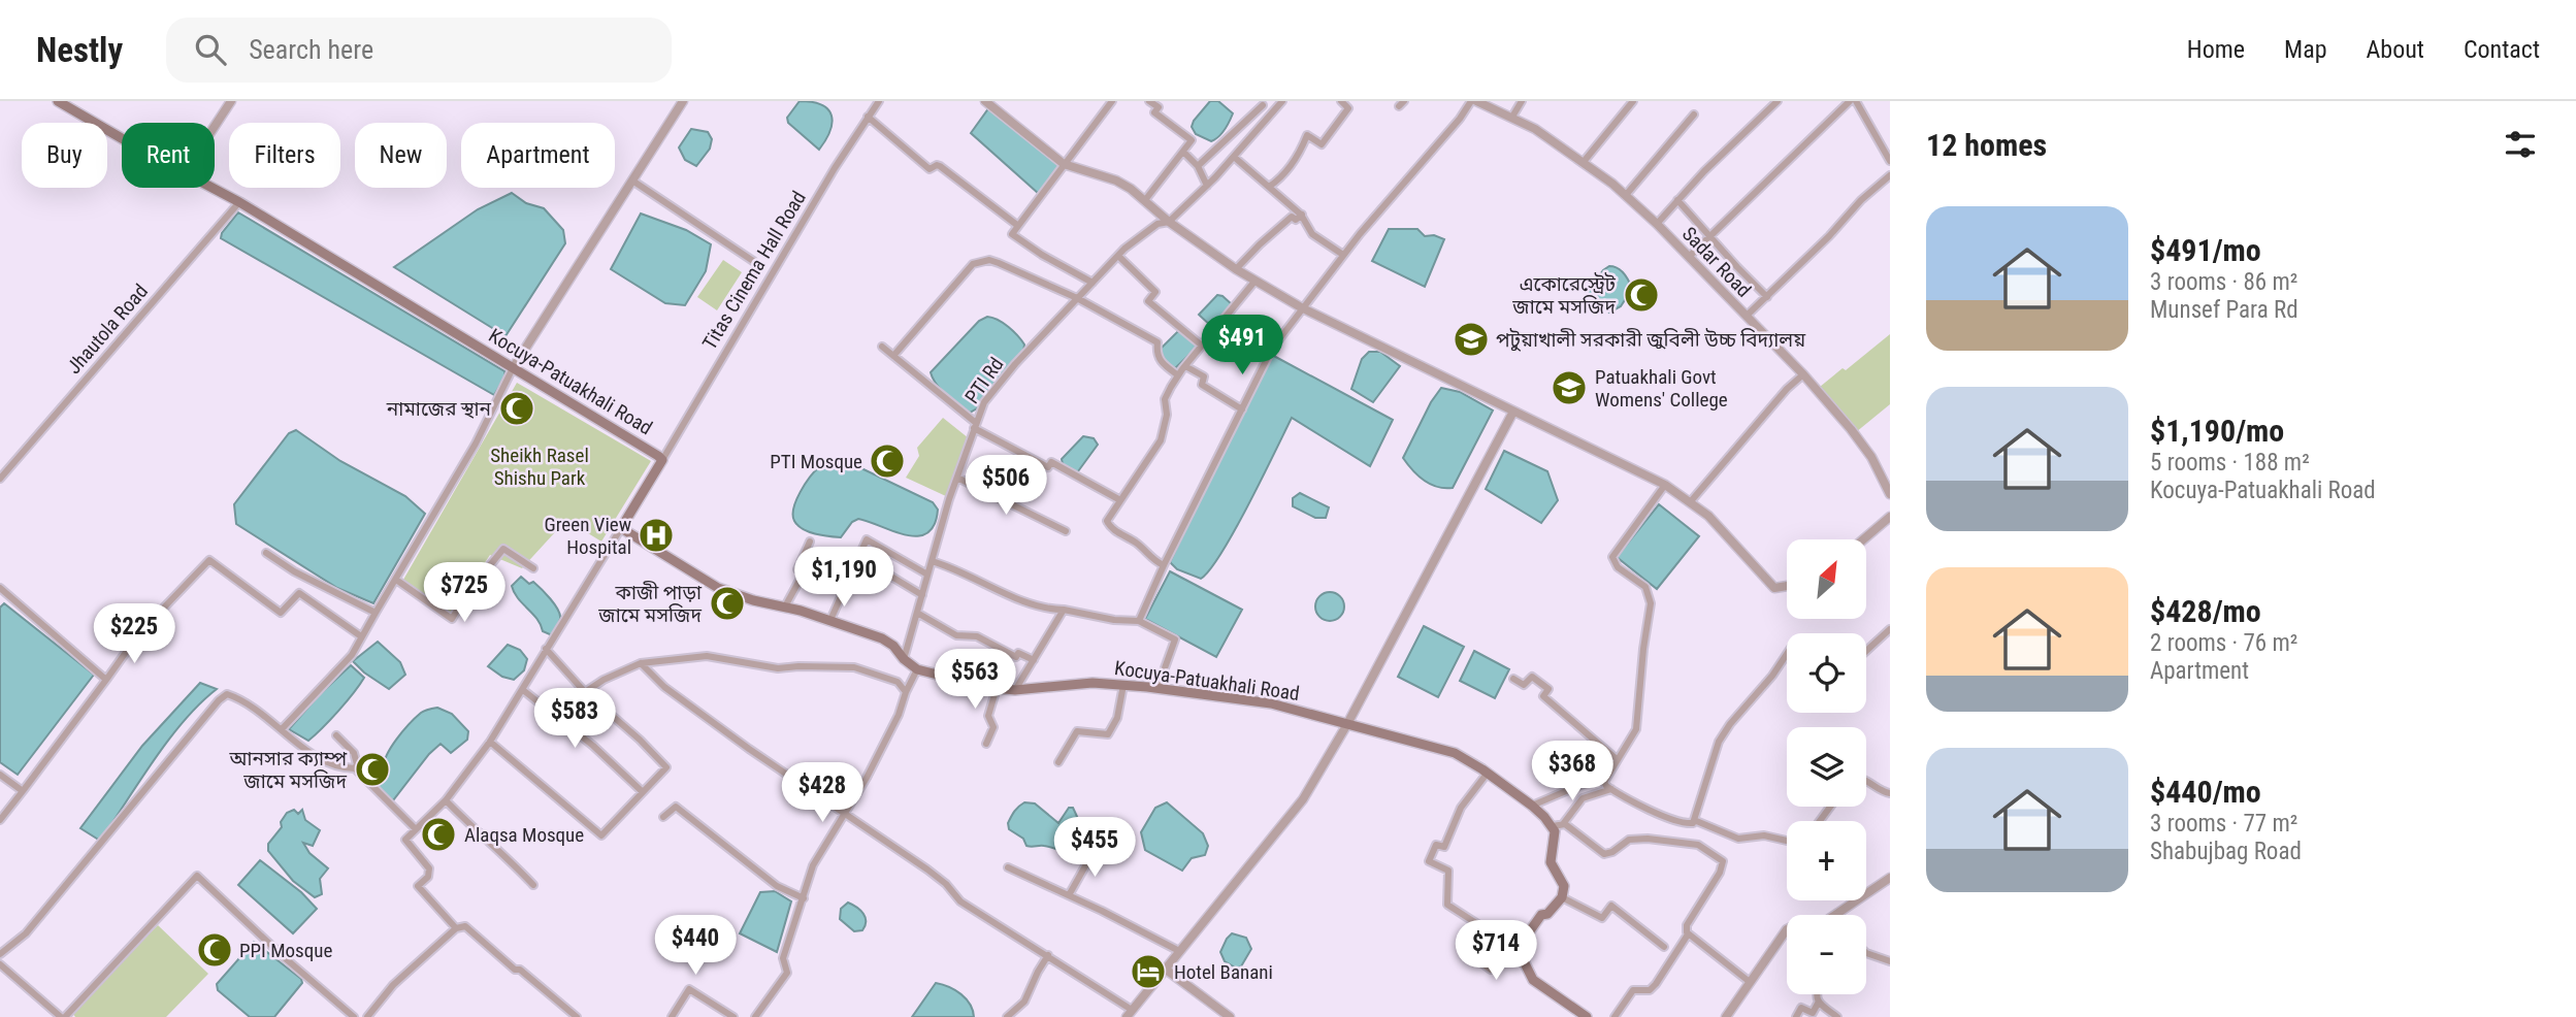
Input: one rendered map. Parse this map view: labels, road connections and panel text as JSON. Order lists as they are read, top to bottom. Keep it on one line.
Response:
{"streets":{"main road":["Kocuya-Patuakhali Road"],"street":["Sadar Road","Titas Cinema Hall Road","Jhautola Road","PTI Rd"]},"crossings":[["Titas Cinema Hall Road","Kocuya-Patuakhali Road"],["Jhautola Road","Kocuya-Patuakhali Road"],["PTI Rd","Kocuya-Patuakhali Road"]],"parks":["Sheikh Rasel Shishu Park"],"places":{"mosque":["একোরেস্ট্রেট জামে মসজিদ","নামাজের স্থান","PTI Mosque","কাজী পাড়া জামে মসজিদ","আনসার ক্যাম্প জামে মসজিদ","Alaqsa Mosque","PPI Mosque"],"school or university":["পটুয়াখালী সরকারী জুবিলী উচ্চ বিদ্যালয়","Patuakhali Govt Womens' College"],"hospital":["Green View Hospital"],"hotel":["Hotel Banani"]},"north":"top right","page":{"header":"Nestly","search":"Search here","nav":["Home","Map","About","Contact"],"heading":"12 homes","chip":["Buy","Rent","Filters","New","Apartment"],"list":[{"name":"$491/mo","note":"3 rooms · 86 m² · Munsef Para Rd"},{"name":"$1,190/mo","note":"5 rooms · 188 m² · Kocuya-Patuakhali Road"},{"name":"$428/mo","note":"2 rooms · 76 m² · Apartment"},{"name":"$440/mo","note":"3 rooms · 77 m² · Shabujbag Road"}],"price":["$491","$506","$1,190","$725","$225","$563","$583","$368","$428","$455","$440","$714"],"map_buttons":["+","−"]}}
